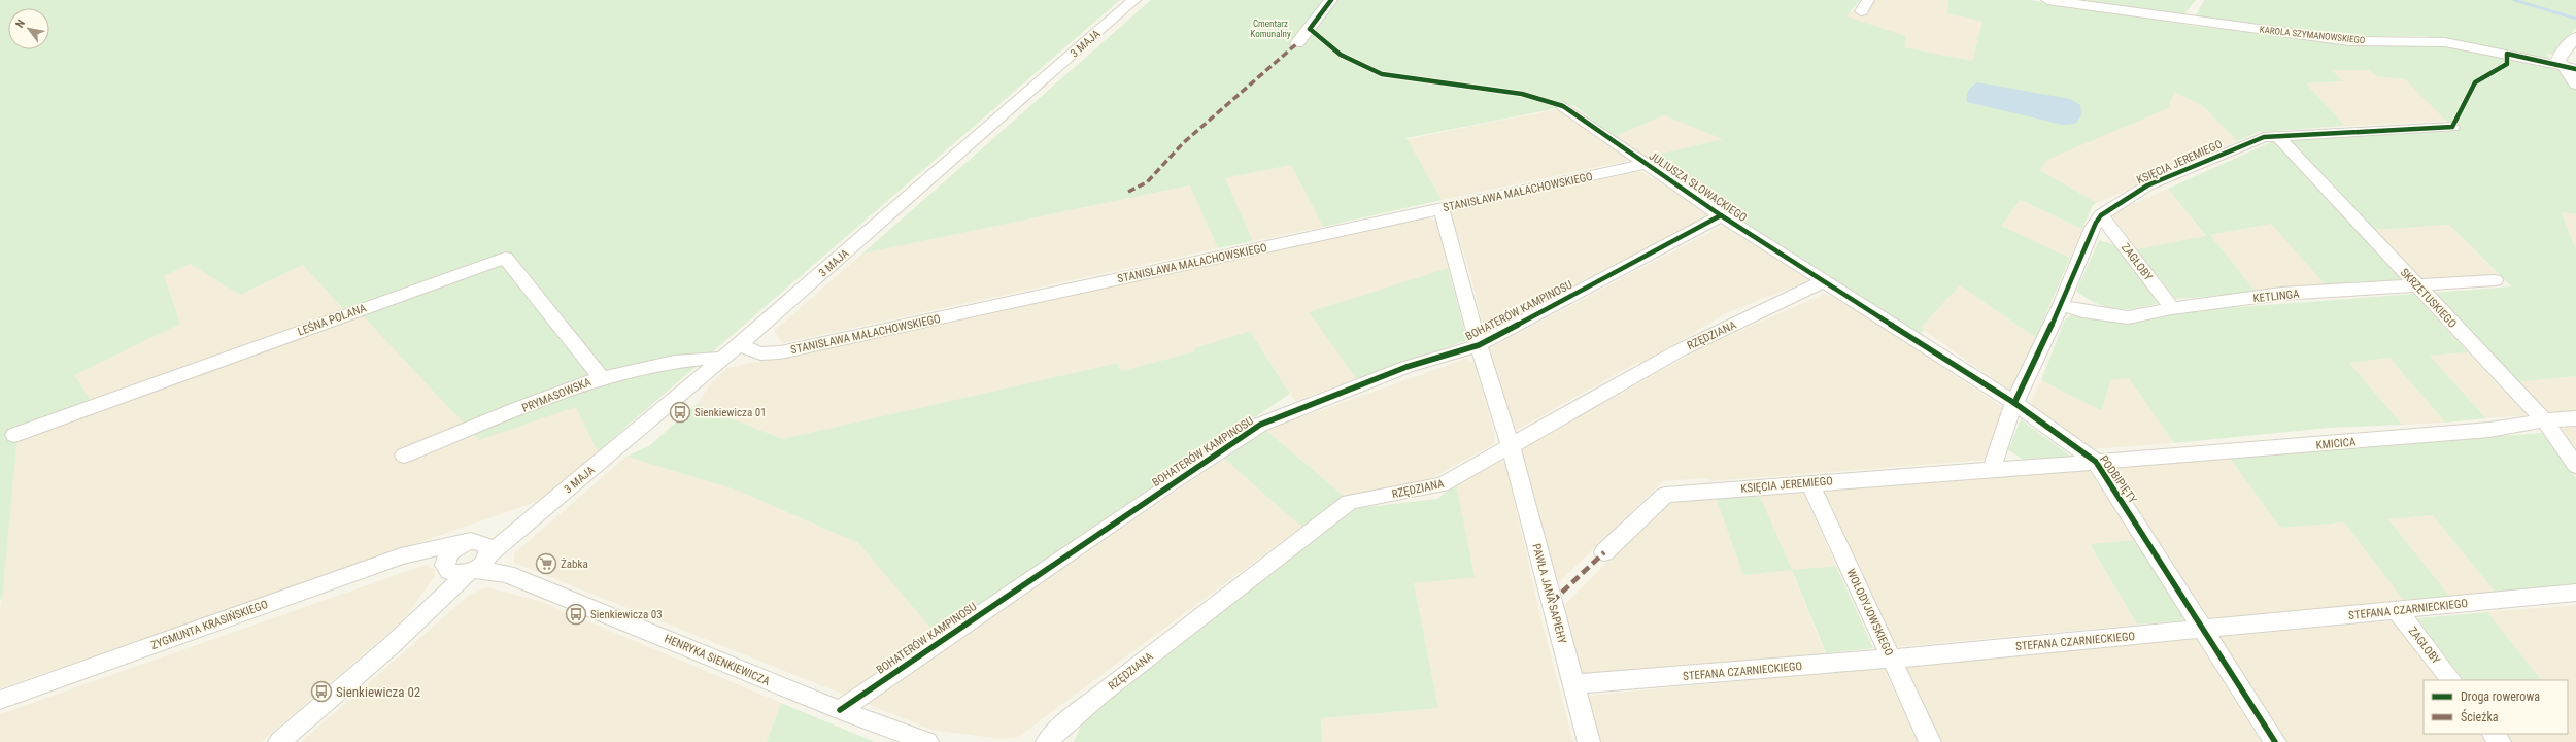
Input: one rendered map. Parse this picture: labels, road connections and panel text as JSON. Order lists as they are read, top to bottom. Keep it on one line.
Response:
{"streets":{"street":["KAROLA SZYMANOWSKIEGO","3 MAJA","KSIĘCIA JEREMIEGO","JULIUSZA SŁOWACKIEGO","STANISŁAWA MAŁACHOWSKIEGO","ZAGŁOBY","KETLINGA","SKRZETUSKIEGO","BOHATERÓW KAMPINOSU","LEŚNA POLANA","RZĘDZIANA","PRYMASOWSKA","KMICICA","PODBIPIĘTY","PAWŁA JANA SAPIEHY","STEFANA CZARNIECKIEGO","WOŁODYJOWSKIEGO","ZYGMUNTA KRASIŃSKIEGO","HENRYKA SIENKIEWICZA"]},"crossings":[["3 MAJA","STANISŁAWA MAŁACHOWSKIEGO"],["3 MAJA","ZYGMUNTA KRASIŃSKIEGO"],["3 MAJA","HENRYKA SIENKIEWICZA"],["KSIĘCIA JEREMIEGO","ZAGŁOBY"],["KSIĘCIA JEREMIEGO","KETLINGA"],["KSIĘCIA JEREMIEGO","SKRZETUSKIEGO"],["KSIĘCIA JEREMIEGO","KMICICA"],["KSIĘCIA JEREMIEGO","PODBIPIĘTY"],["KSIĘCIA JEREMIEGO","WOŁODYJOWSKIEGO"],["JULIUSZA SŁOWACKIEGO","STANISŁAWA MAŁACHOWSKIEGO"],["JULIUSZA SŁOWACKIEGO","BOHATERÓW KAMPINOSU"],["JULIUSZA SŁOWACKIEGO","RZĘDZIANA"],["JULIUSZA SŁOWACKIEGO","PODBIPIĘTY"],["STANISŁAWA MAŁACHOWSKIEGO","PAWŁA JANA SAPIEHY"],["ZAGŁOBY","KETLINGA"],["ZAGŁOBY","STEFANA CZARNIECKIEGO"],["KETLINGA","SKRZETUSKIEGO"],["SKRZETUSKIEGO","KMICICA"],["BOHATERÓW KAMPINOSU","PAWŁA JANA SAPIEHY"],["BOHATERÓW KAMPINOSU","HENRYKA SIENKIEWICZA"],["LEŚNA POLANA","PRYMASOWSKA"],["RZĘDZIANA","PODBIPIĘTY"],["RZĘDZIANA","PAWŁA JANA SAPIEHY"],["KMICICA","PODBIPIĘTY"],["PODBIPIĘTY","STEFANA CZARNIECKIEGO"],["PAWŁA JANA SAPIEHY","STEFANA CZARNIECKIEGO"],["STEFANA CZARNIECKIEGO","WOŁODYJOWSKIEGO"],["ZYGMUNTA KRASIŃSKIEGO","HENRYKA SIENKIEWICZA"]],"parks":["Cmentarz Komunalny"],"places":{"bus stop":["Sienkiewicza 01","Sienkiewicza 03","Sienkiewicza 02"],"supermarket":["Żabka"]},"legend":["Droga rowerowa","Ścieżka"],"north":"top left"}
